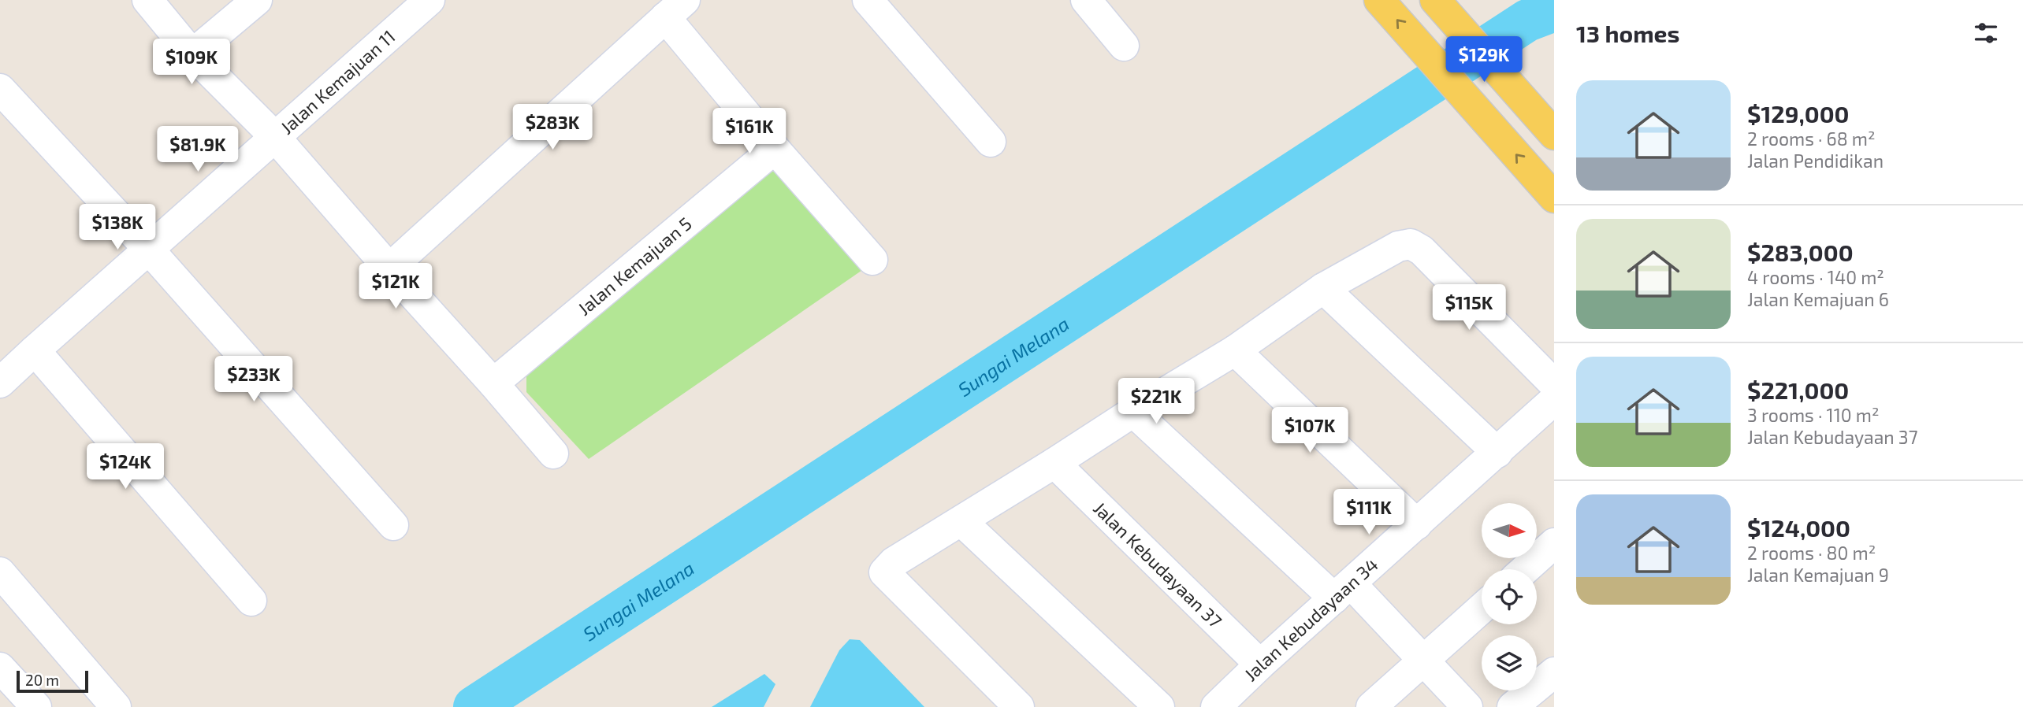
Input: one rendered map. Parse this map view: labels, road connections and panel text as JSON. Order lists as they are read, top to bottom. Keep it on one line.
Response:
{"streets":{"street":["Jalan Kemajuan 11","Jalan Kemajuan 5","Jalan Kebudayaan 37","Jalan Kebudayaan 34"]},"crossings":[["Jalan Kebudayaan 37","Jalan Kebudayaan 34"]],"water":["Sungai Melana"],"scale_bar":"20 m","north":"right","page":{"heading":"13 homes","price":["$129K","$109K","$283K","$161K","$81.9K","$138K","$121K","$115K","$233K","$221K","$107K","$124K","$111K"],"list":[{"name":"$129,000","note":"2 rooms · 68 m² · Jalan Pendidikan"},{"name":"$283,000","note":"4 rooms · 140 m² · Jalan Kemajuan 6"},{"name":"$221,000","note":"3 rooms · 110 m² · Jalan Kebudayaan 37"},{"name":"$124,000","note":"2 rooms · 80 m² · Jalan Kemajuan 9"}],"scale":"20 m"}}
